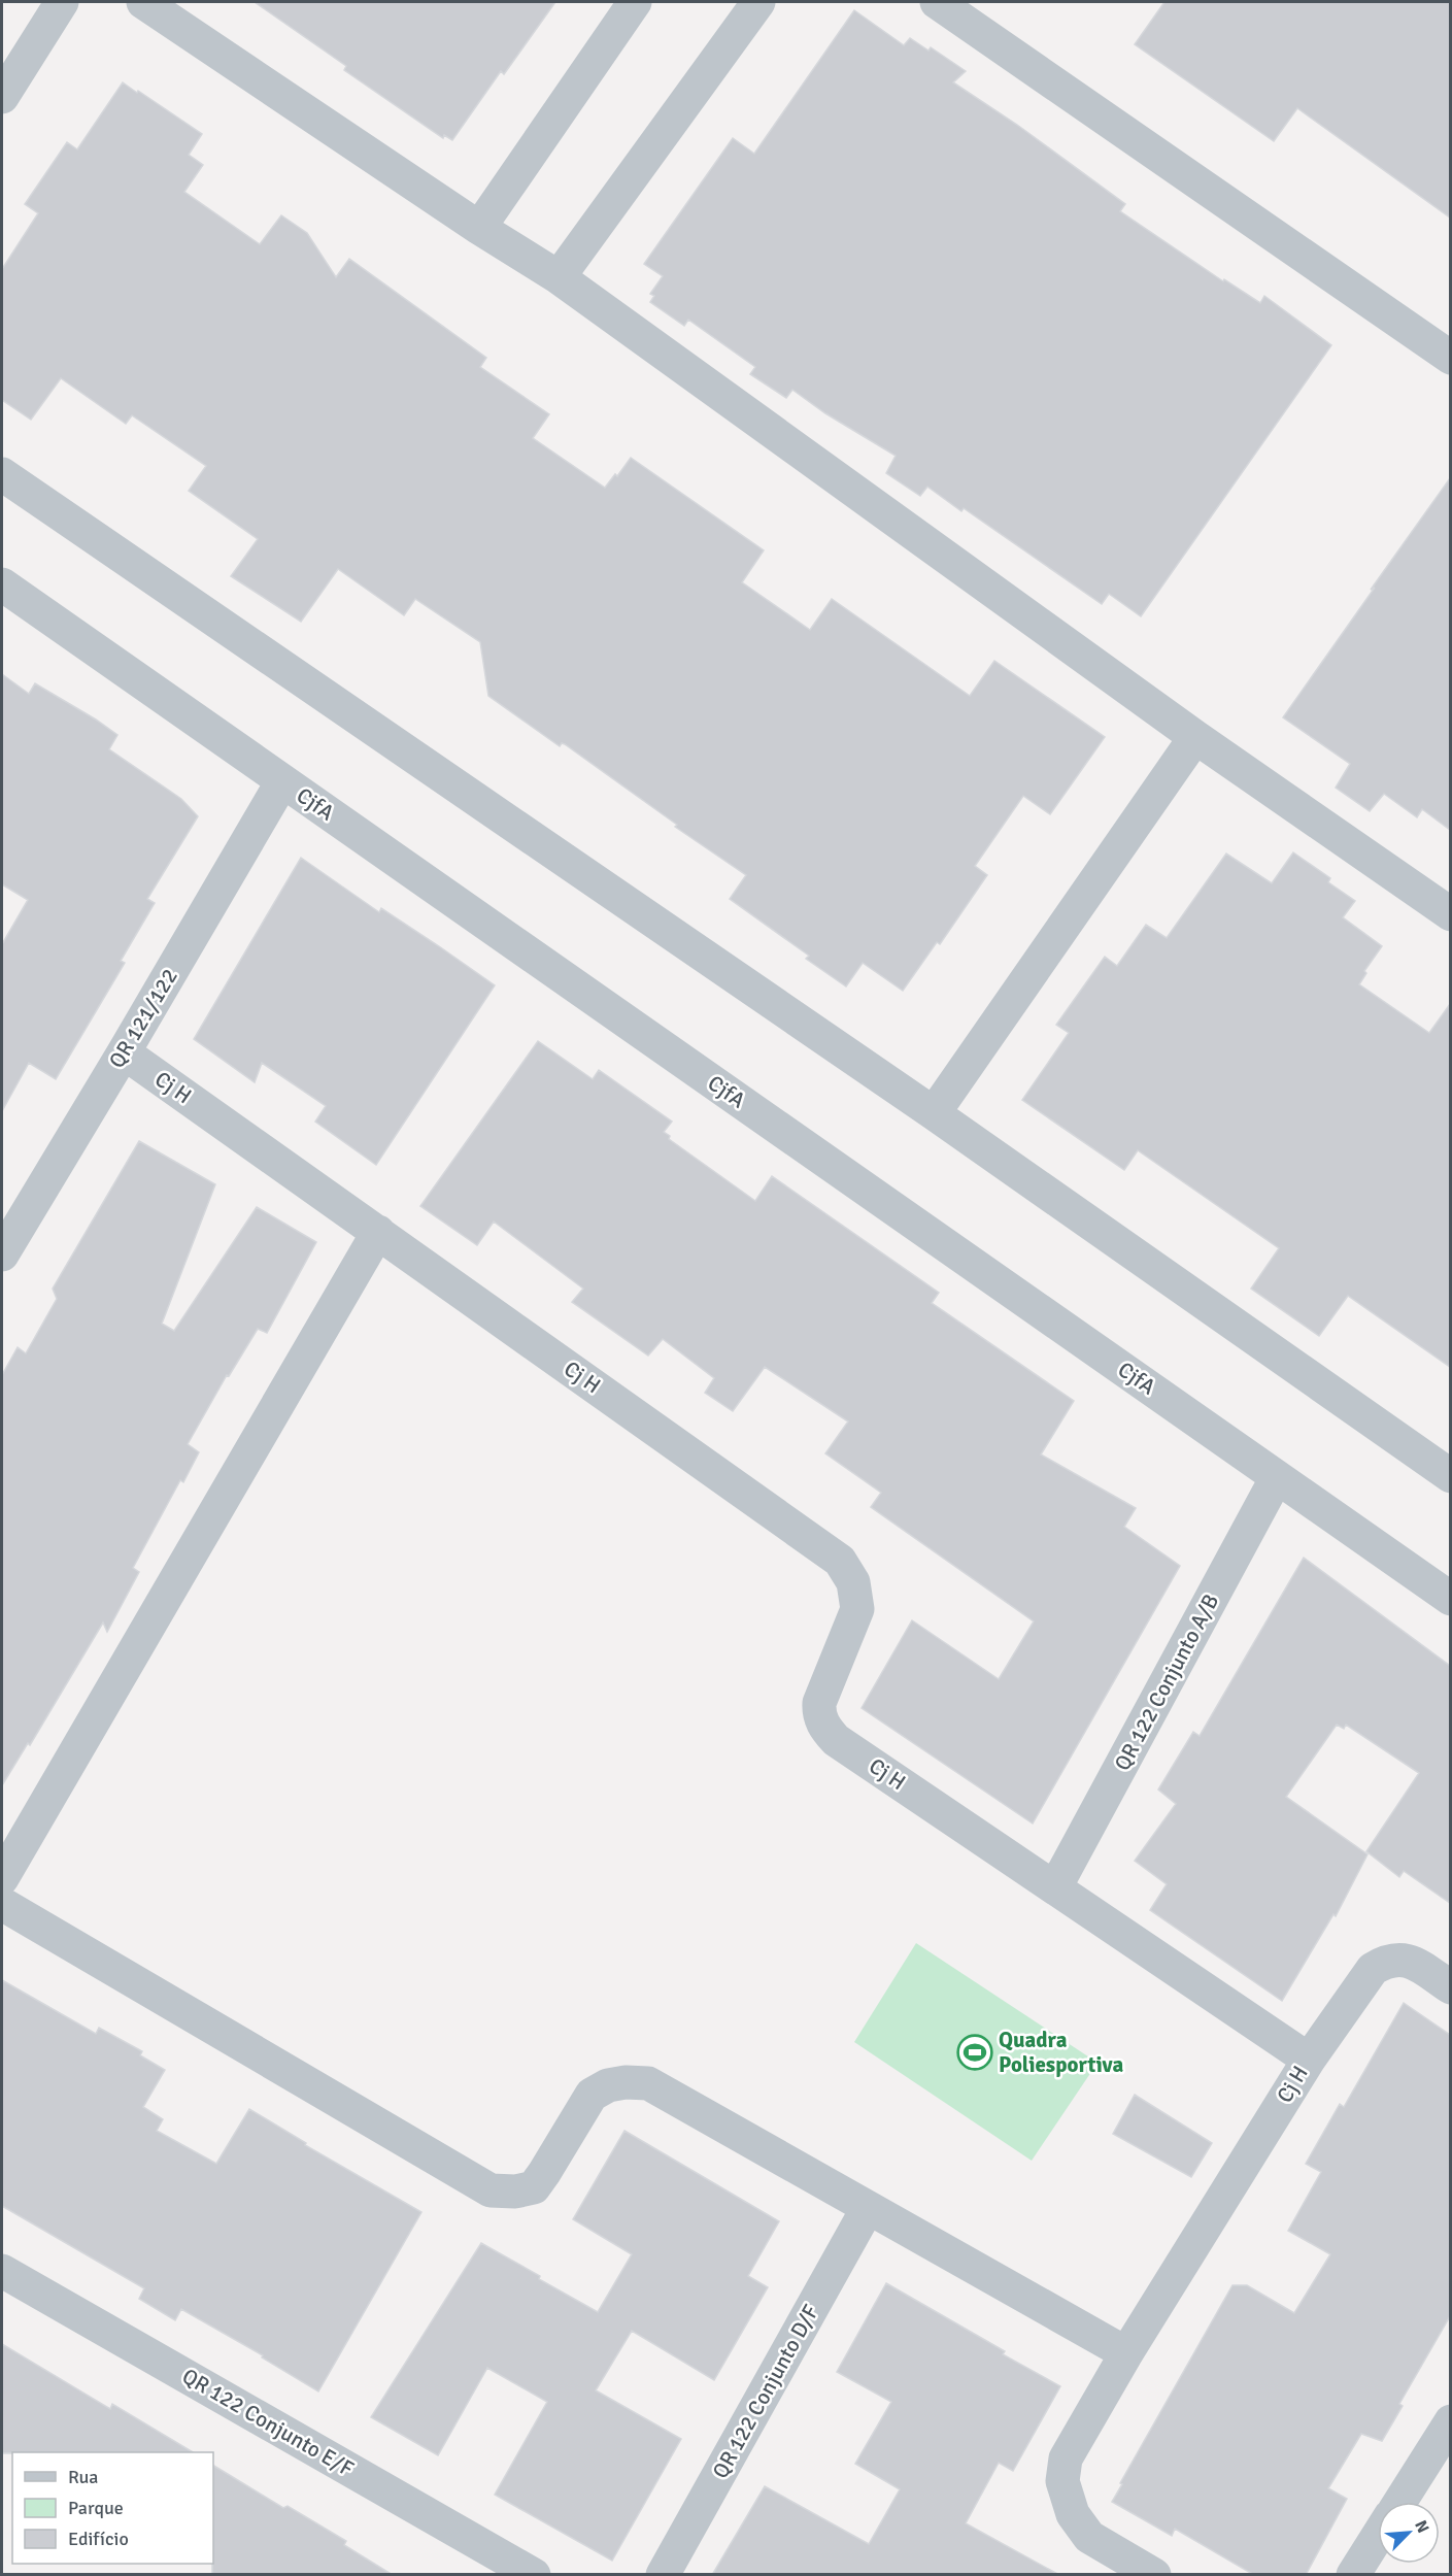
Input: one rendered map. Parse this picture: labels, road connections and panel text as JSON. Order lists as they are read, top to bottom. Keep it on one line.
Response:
{"streets":{"street":["CjfA","QR 121/122","Cj H","QR 122 Conjunto A/B","QR 122 Conjunto D/F","QR 122 Conjunto E/F"]},"crossings":[["CjfA","QR 121/122"],["CjfA","QR 122 Conjunto A/B"],["QR 121/122","Cj H"],["Cj H","QR 122 Conjunto A/B"]],"places":{"sports":["Quadra Poliesportiva"]},"legend":["Rua","Parque","Edifício"],"north":"top right"}
